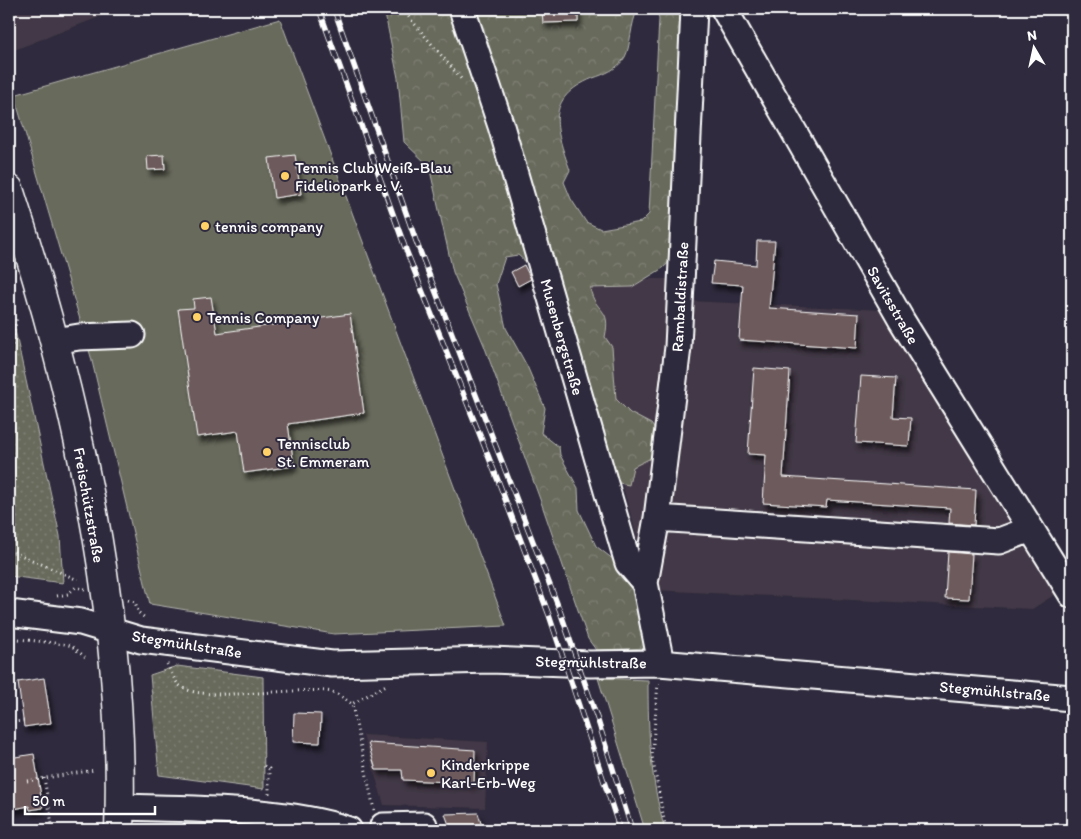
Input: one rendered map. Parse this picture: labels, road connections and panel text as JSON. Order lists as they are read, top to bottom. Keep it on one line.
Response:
{"streets":{"main road":["Freischützstraße"],"street":["Rambaldistraße","Savitsstraße","Musenbergstraße","Stegmühlstraße"]},"crossings":[["Rambaldistraße","Musenbergstraße"],["Musenbergstraße","Stegmühlstraße"],["Freischützstraße","Stegmühlstraße"]],"places":["Tennis Club Weiß-Blau Fideliopark e. V.","tennis company","Tennis Company","Tennisclub St. Emmeram","Kinderkrippe Karl-Erb-Weg"],"scale_bar":"50 m","north":"top"}
